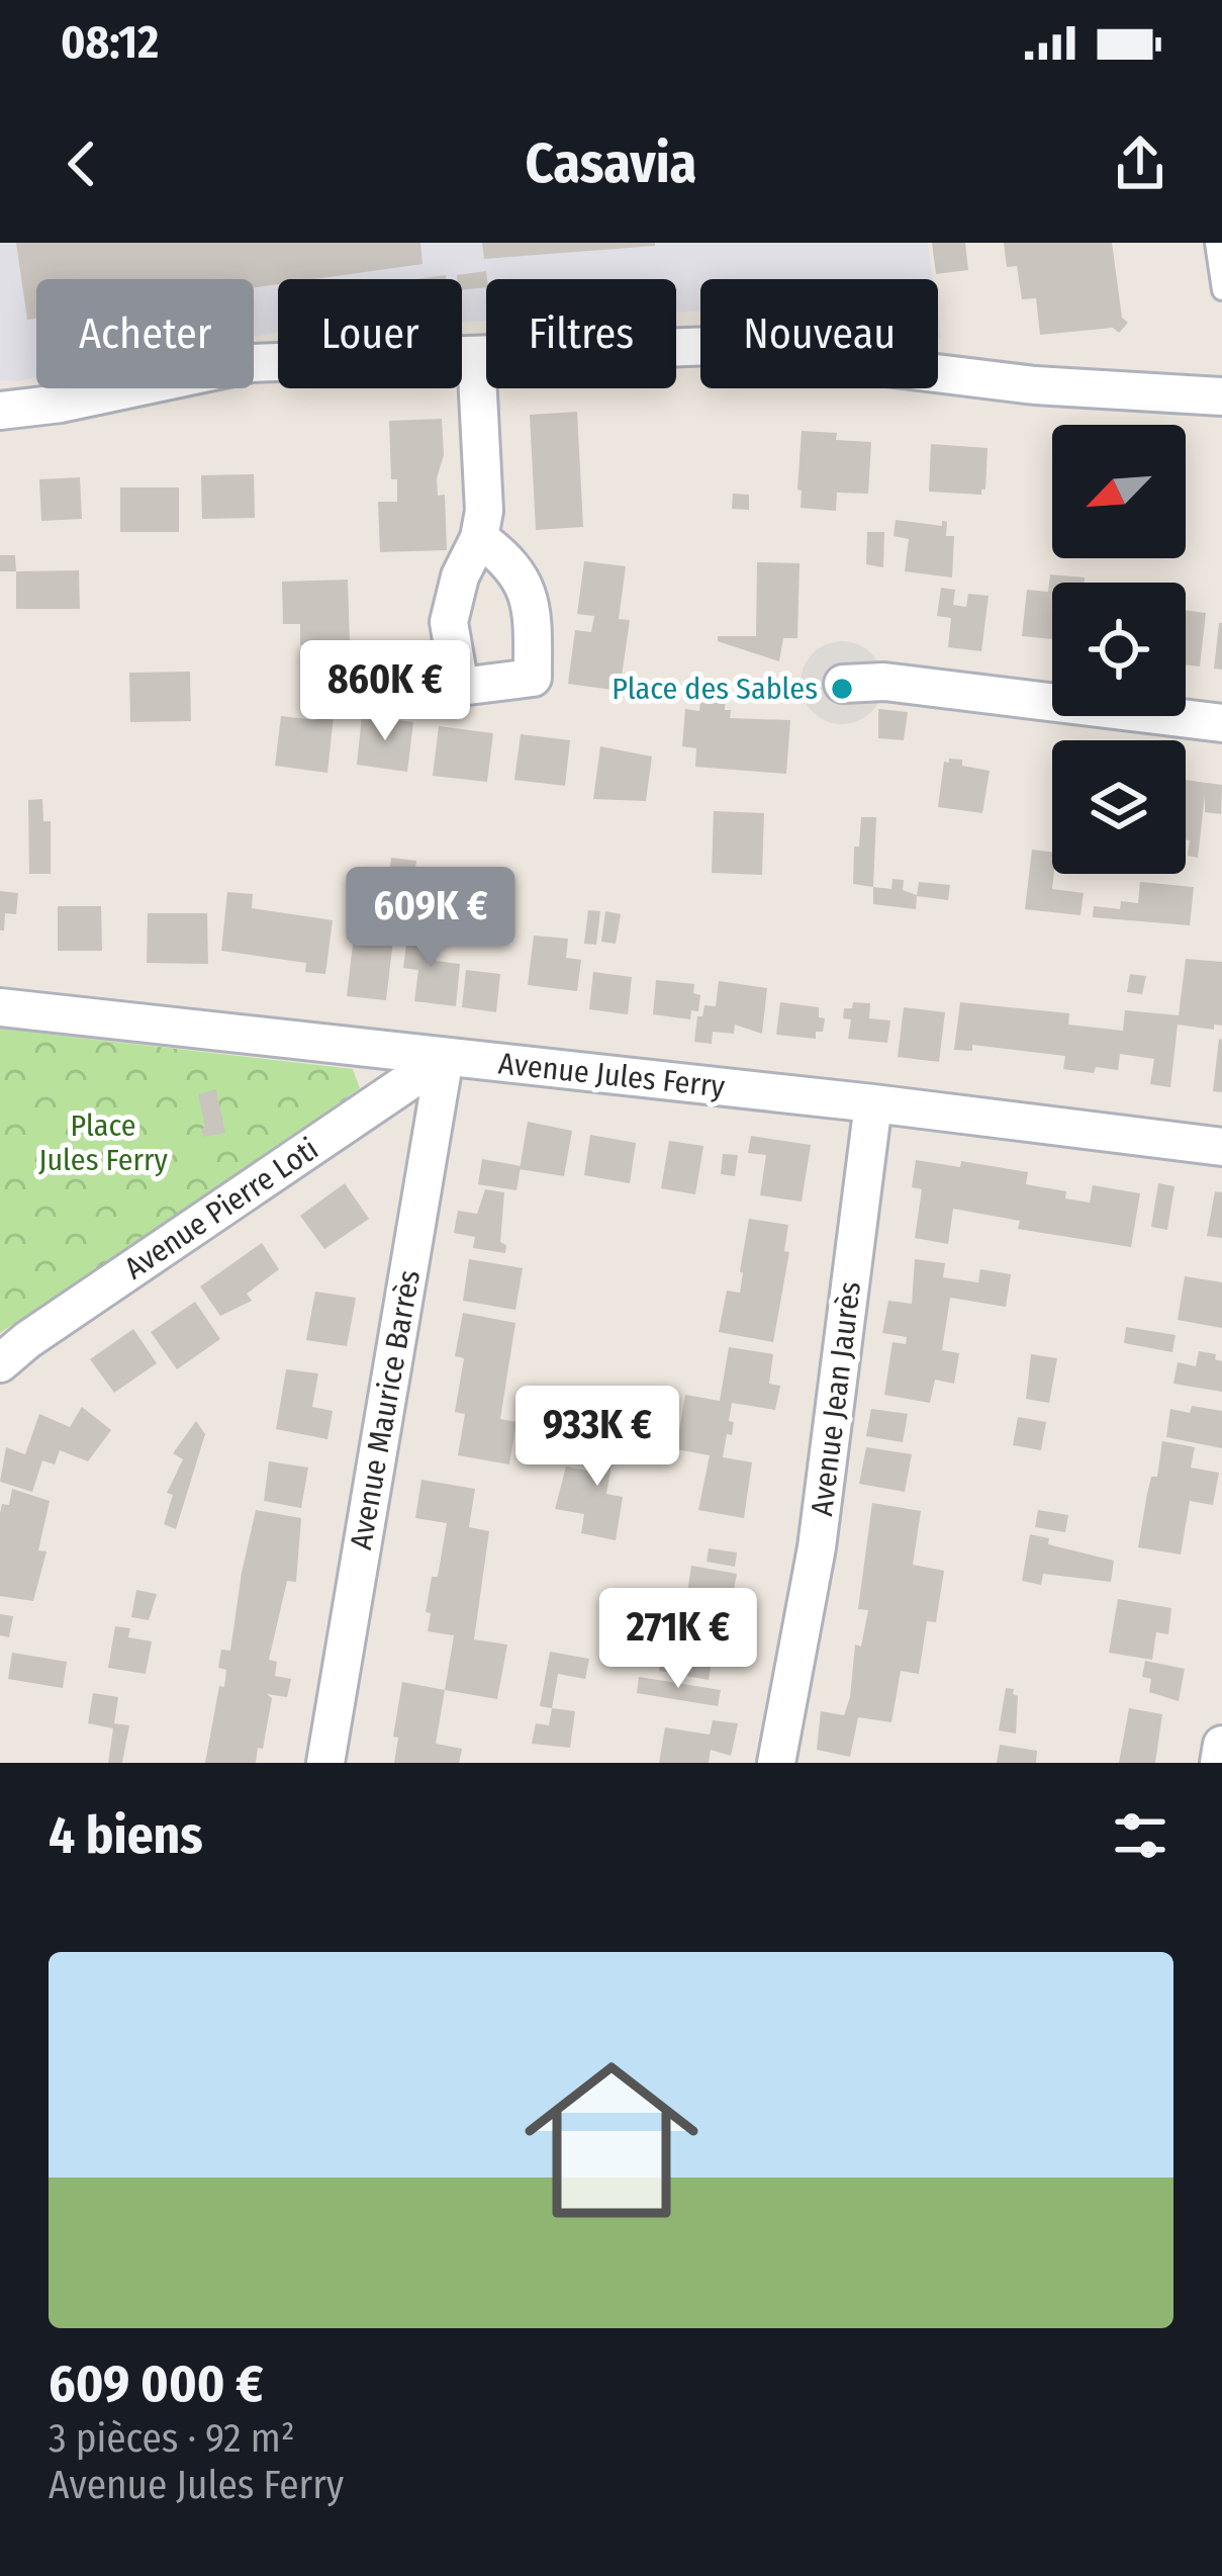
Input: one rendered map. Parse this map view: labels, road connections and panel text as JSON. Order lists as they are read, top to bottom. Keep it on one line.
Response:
{"streets":{"street":["Avenue Jules Ferry","Avenue Pierre Loti","Avenue Jean Jaurès","Avenue Maurice Barrès"]},"crossings":[["Avenue Jules Ferry","Avenue Pierre Loti"],["Avenue Jules Ferry","Avenue Jean Jaurès"],["Avenue Jules Ferry","Avenue Maurice Barrès"],["Avenue Pierre Loti","Avenue Maurice Barrès"]],"parks":["Place Jules Ferry"],"places":["Place des Sables"],"north":"bottom left","page":{"status":"08:12","header":"Casavia","chip":["Acheter","Louer","Filtres","Nouveau"],"price":["860K €","609K €","933K €","271K €"],"heading":"4 biens","list":[{"name":"609 000 €","note":"3 pièces · 92 m² · Avenue Jules Ferry"}]}}
